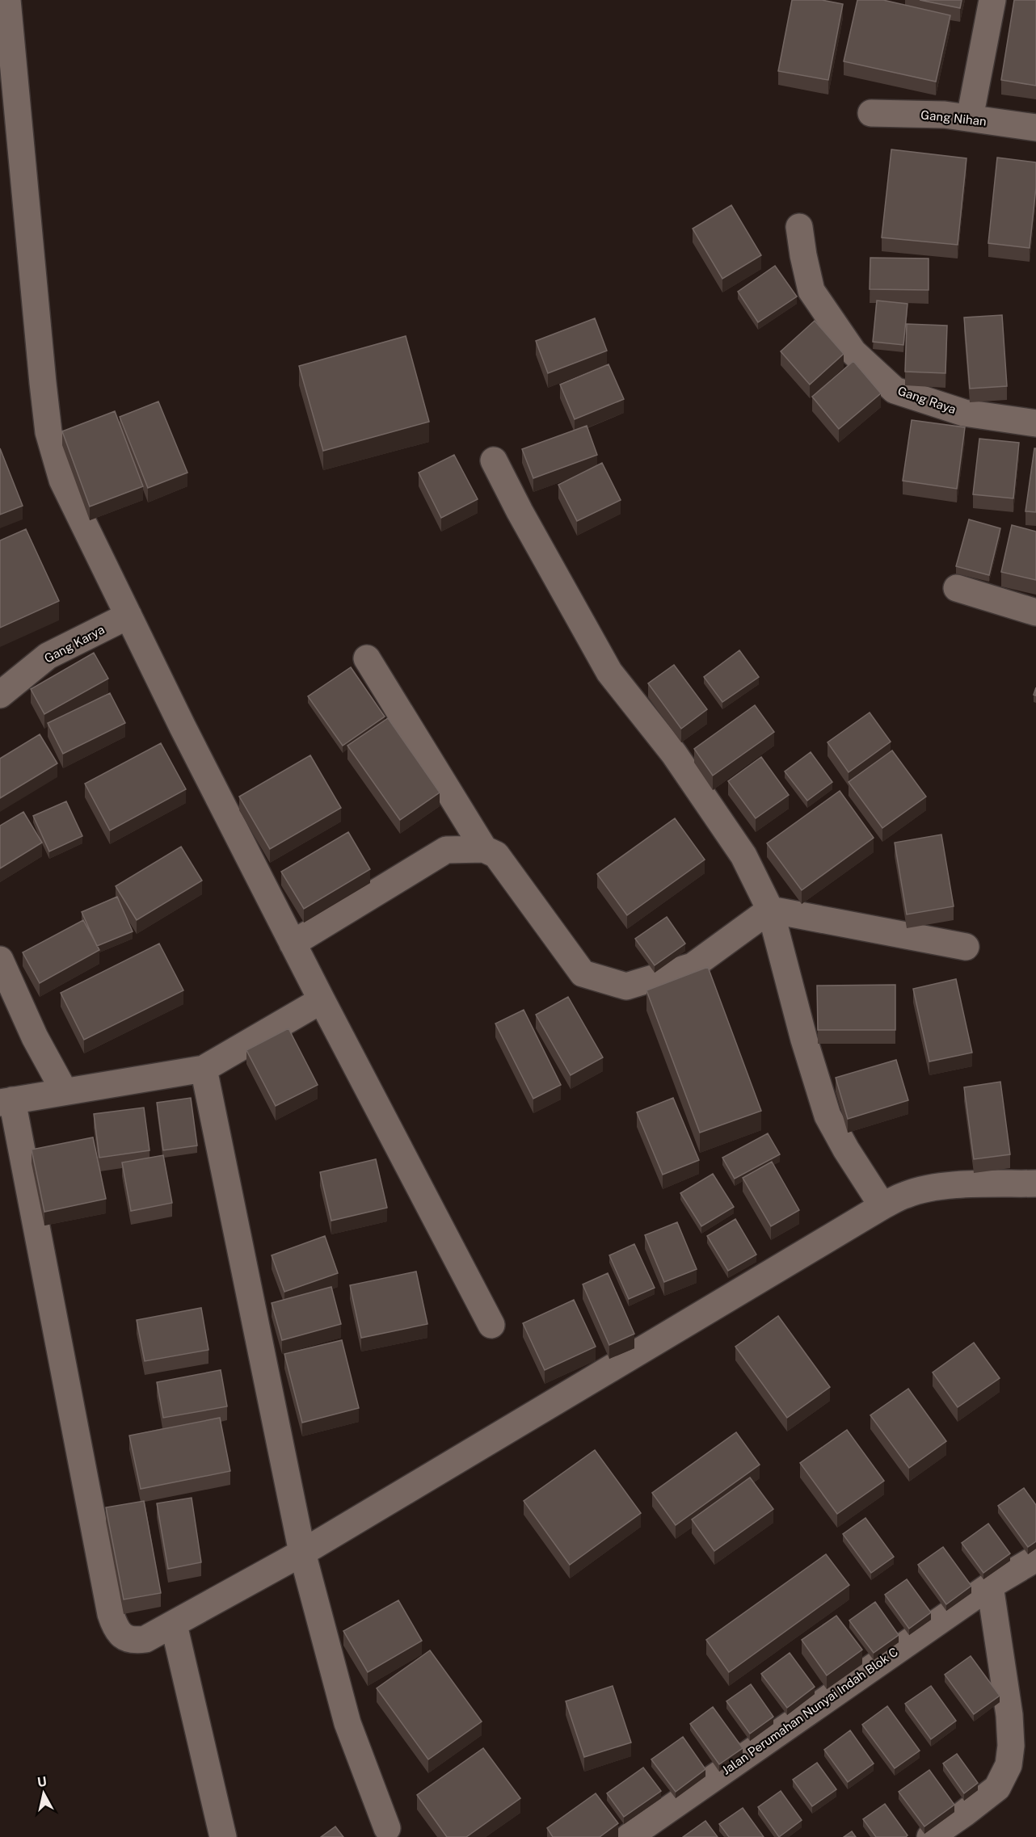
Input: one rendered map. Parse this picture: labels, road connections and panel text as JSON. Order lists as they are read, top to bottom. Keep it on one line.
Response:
{"streets":{"street":["Gang Nihan","Gang Raya","Gang Karya","Jalan Perumahan Nunyai Indah Blok C"]},"north":"top"}
